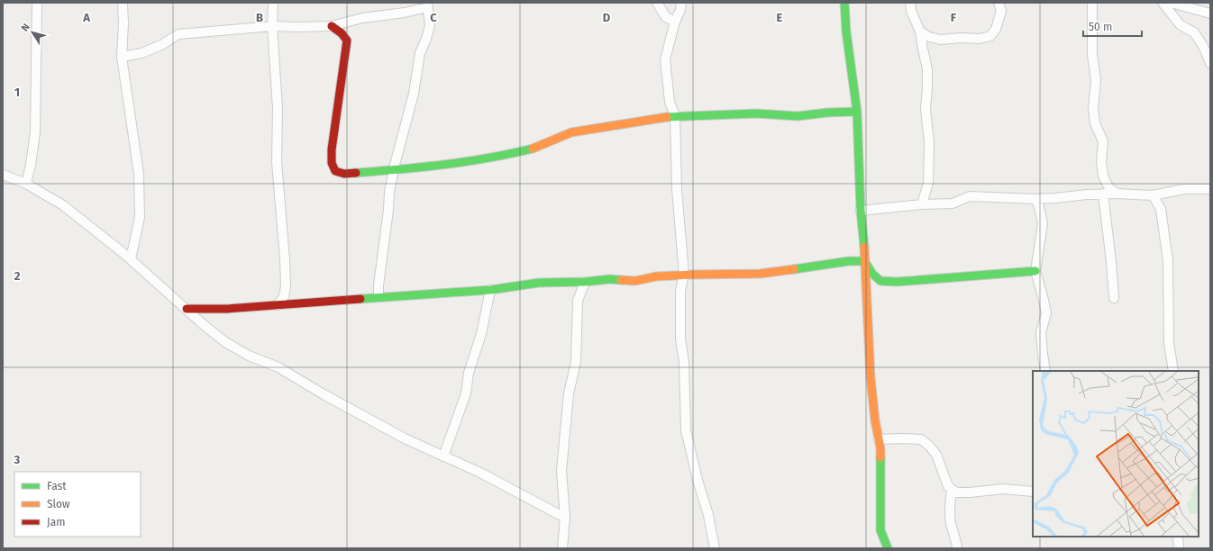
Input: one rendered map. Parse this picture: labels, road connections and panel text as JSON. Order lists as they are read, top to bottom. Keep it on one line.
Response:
{"legend":["Fast","Slow","Jam"],"scale_bar":"50 m","north":"top left","grid":{"columns":["A","B","C","D","E","F"],"rows":["1","2","3"]}}
